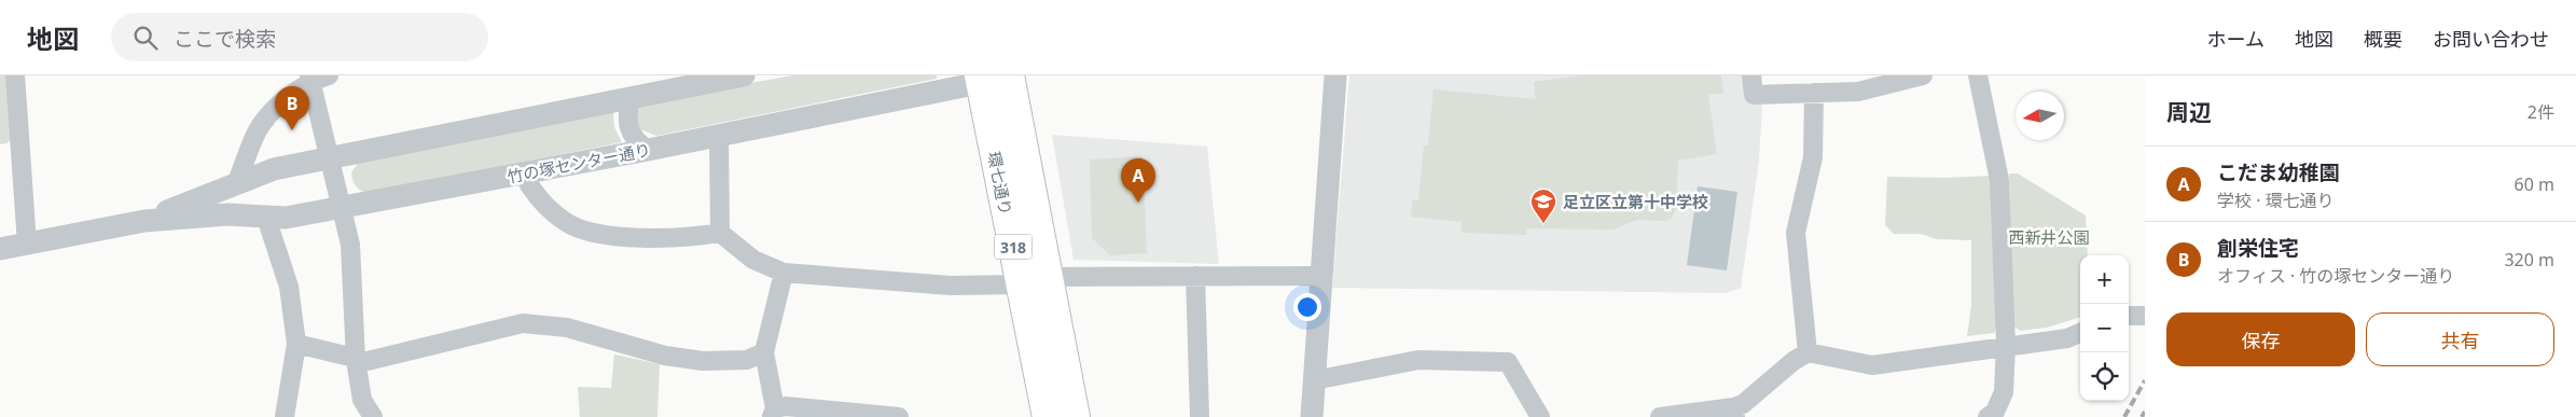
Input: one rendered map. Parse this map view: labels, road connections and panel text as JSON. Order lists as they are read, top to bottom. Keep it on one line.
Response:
{"streets":{"main road":["環七通り","318"],"street":["竹の塚センター通り"]},"crossings":[["竹の塚センター通り","環七通り"]],"parks":["西新井公園"],"places":{"school or university":["足立区立第十中学校"]},"north":"left","page":{"header":"地図","search":"ここで検索","nav":["ホーム","地図","概要","お問い合わせ"],"heading":["周辺","2件"],"pins":["B","A"],"list":[{"mark":"A","name":"こだま幼稚園","note":"学校 · 環七通り","value":"60 m"},{"mark":"B","name":"創栄住宅","note":"オフィス · 竹の塚センター通り","value":"320 m"}],"map_buttons":["+","−"],"buttons":["保存","共有"]}}
